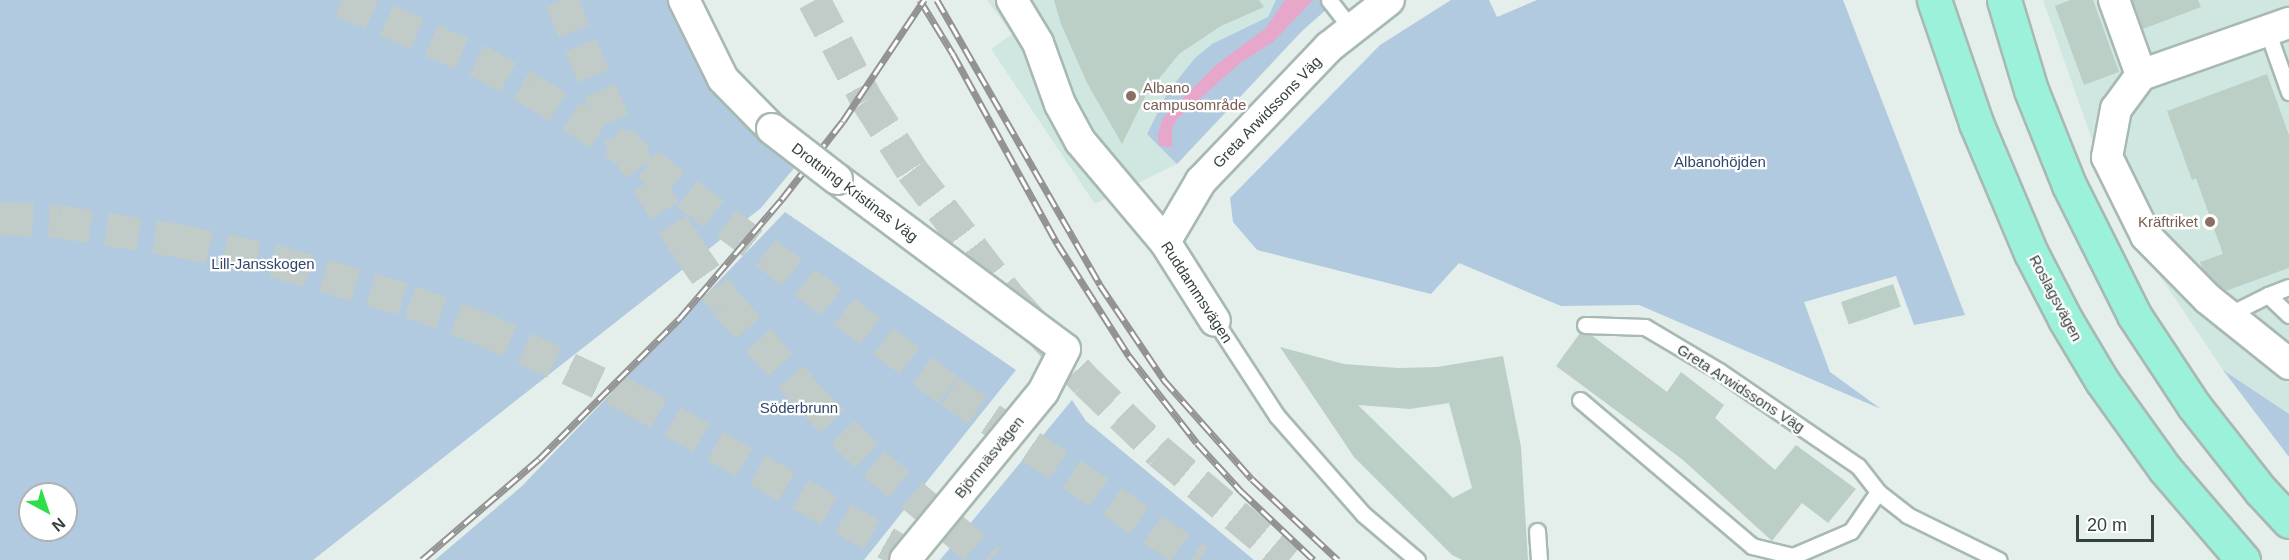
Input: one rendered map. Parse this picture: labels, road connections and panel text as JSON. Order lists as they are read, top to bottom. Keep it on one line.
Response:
{"streets":{"main road":["Roslagsvägen"],"street":["Greta Arwidssons Väg","Drottning Kristinas Väg","Ruddammsvägen","Björnnäsvägen"]},"crossings":[["Greta Arwidssons Väg","Ruddammsvägen"],["Drottning Kristinas Väg","Björnnäsvägen"]],"parks":["Albanohöjden","Lill-Jansskogen","Söderbrunn"],"places":["Albano campusområde","Kräftriket"],"scale_bar":"20 m","north":"bottom right"}
